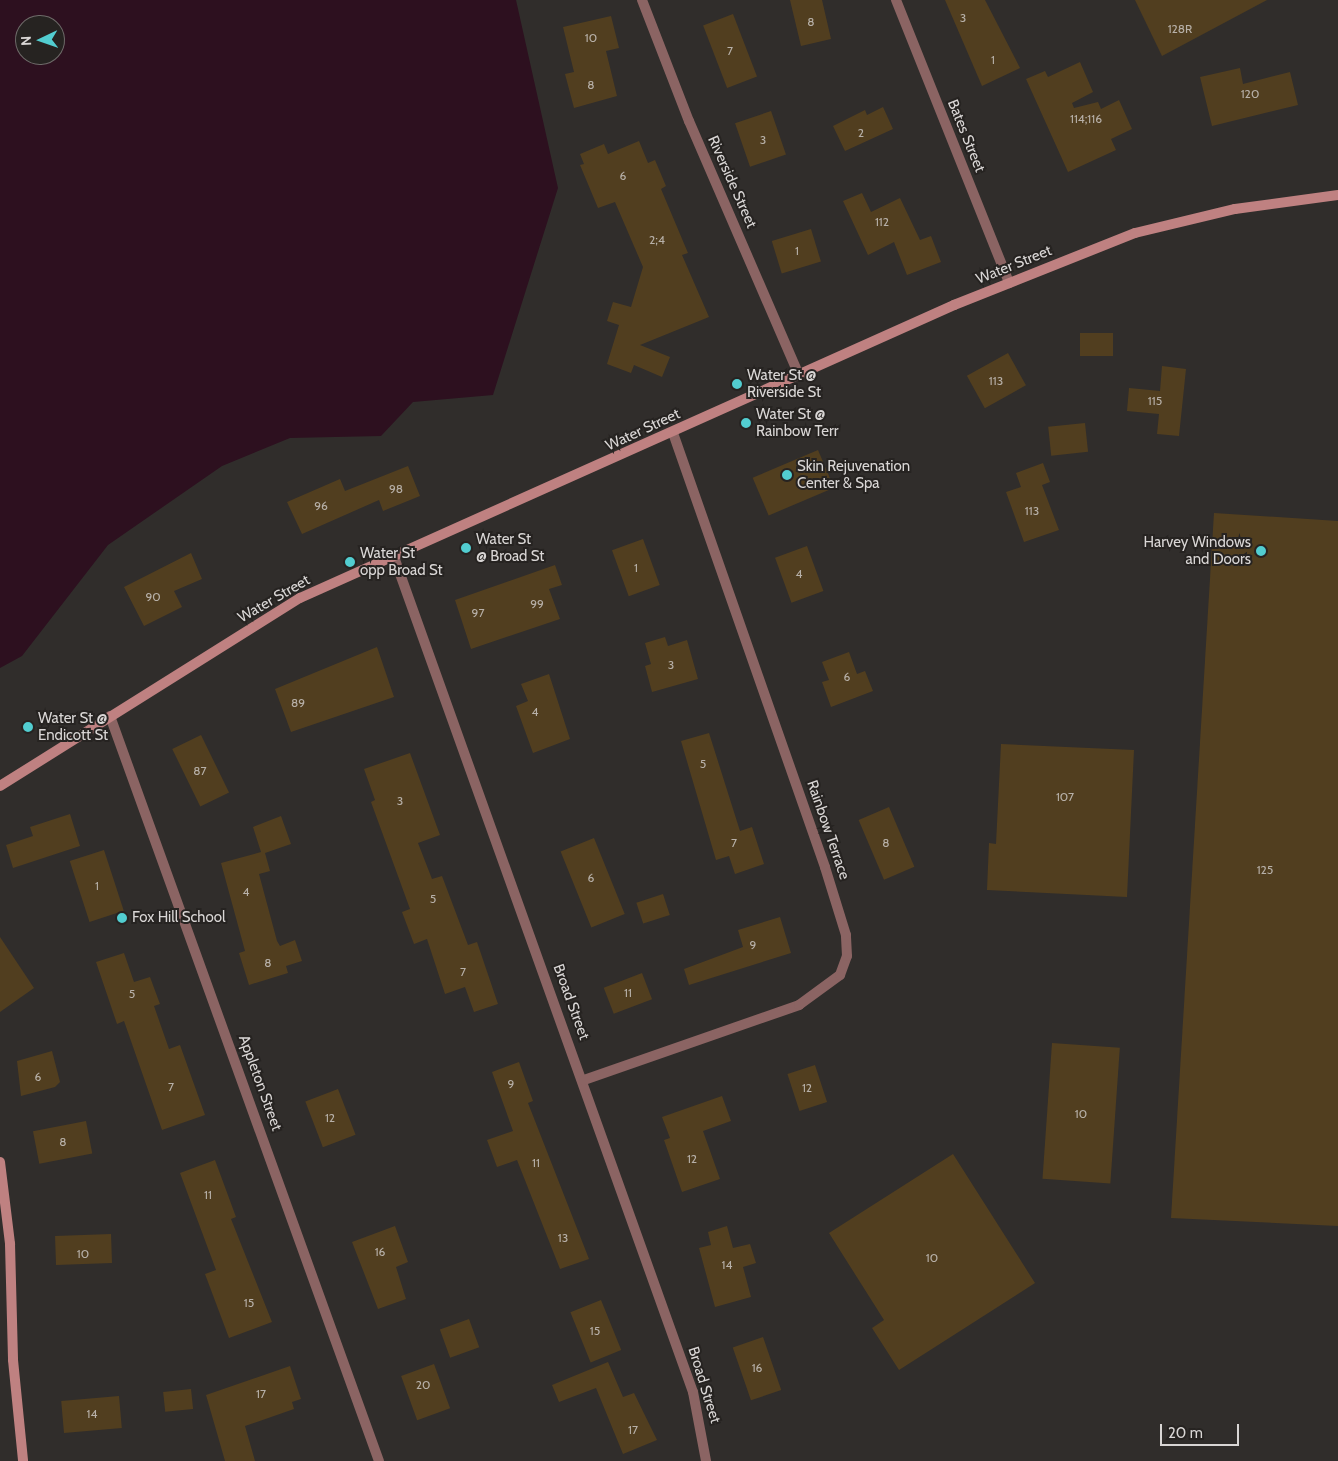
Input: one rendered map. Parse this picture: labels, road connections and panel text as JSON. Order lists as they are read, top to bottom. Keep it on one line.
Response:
{"streets":{"main road":["Water Street"],"street":["Bates Street","Riverside Street","Rainbow Terrace","Broad Street","Appleton Street"]},"crossings":[["Bates Street","Water Street"],["Riverside Street","Water Street"],["Water Street","Rainbow Terrace"],["Water Street","Broad Street"],["Water Street","Appleton Street"],["Rainbow Terrace","Broad Street"]],"places":["Water St @ Riverside St","Water St @ Rainbow Terr","Skin Rejuvenation Center & Spa","Water St @ Broad St","Harvey Windows and Doors","Water St opp Broad St","Water St @ Endicott St","Fox Hill School"],"house_numbers":["3","8","128R","10","7","1","8","120","114;116","2","3","6","112","2;4","1","113","115","98","96","113","1","4","90","99","97","3","6","89","4","5","87","107","3","7","8","125","6","1","4","5","9","8","7","11","5","6","9","7","12","10","12","8","12","11","11","13","16","10","10","14","15","15","16","20","17","14","17"],"scale_bar":"20 m","north":"left"}
